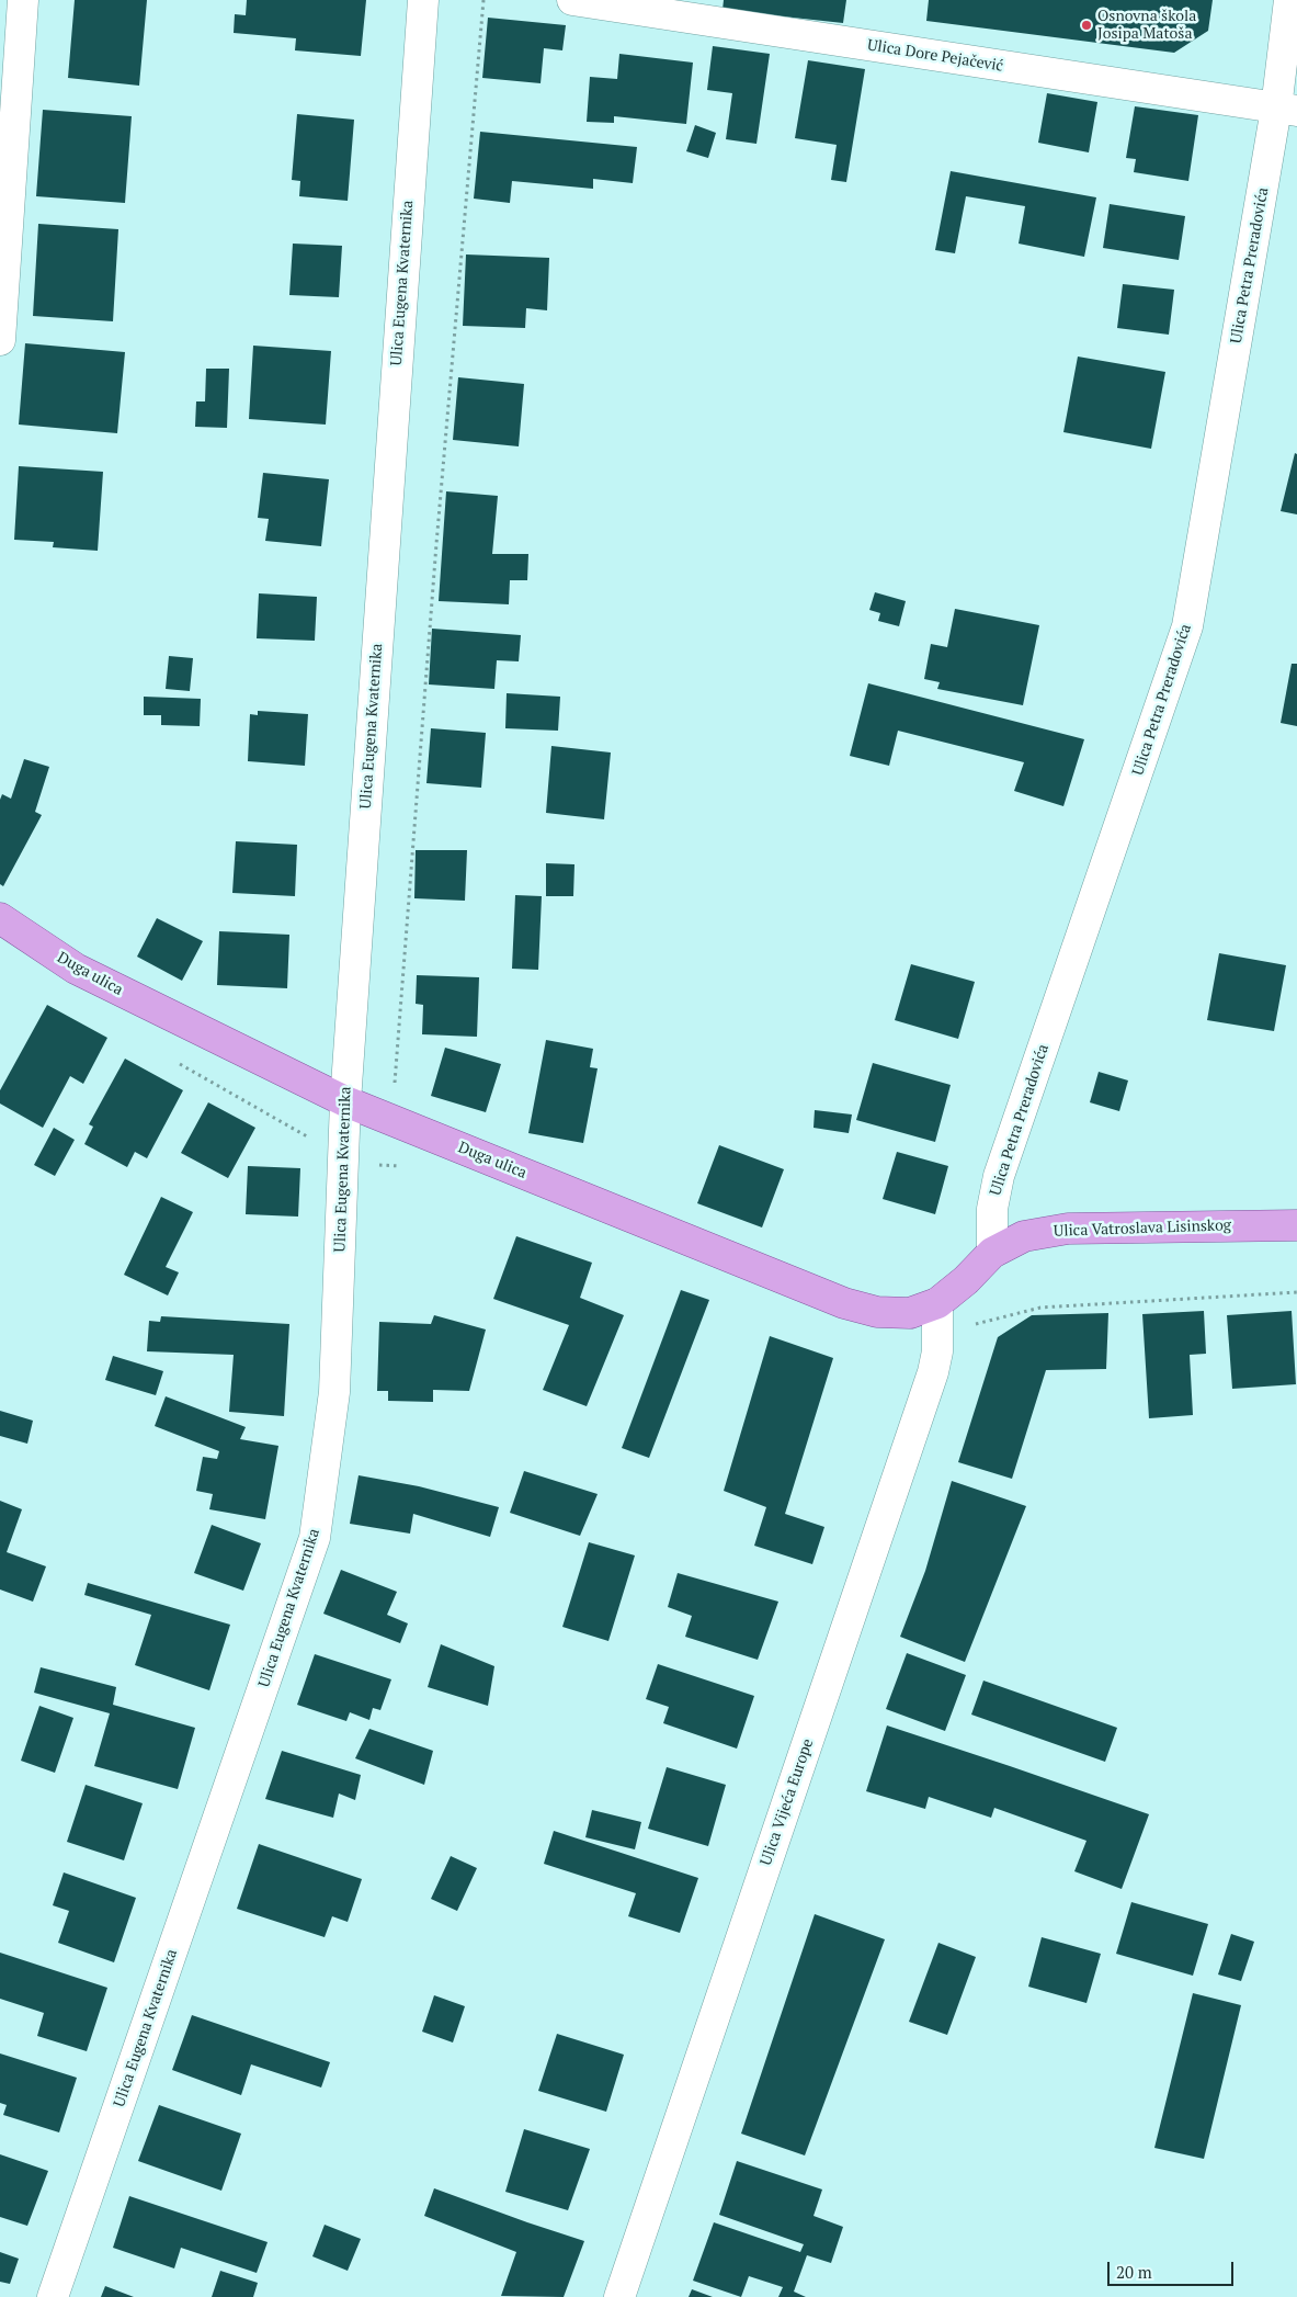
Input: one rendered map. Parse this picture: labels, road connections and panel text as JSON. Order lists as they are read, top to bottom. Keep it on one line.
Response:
{"streets":{"main road":["Duga ulica","Ulica Vatroslava Lisinskog"],"street":["Ulica Dore Pejačević","Ulica Petra Preradovića","Ulica Eugena Kvaternika","Ulica Vijeća Europe"]},"crossings":[["Ulica Dore Pejačević","Ulica Petra Preradovića"],["Ulica Petra Preradovića","Duga ulica"],["Ulica Petra Preradovića","Ulica Vatroslava Lisinskog"],["Ulica Eugena Kvaternika","Duga ulica"],["Duga ulica","Ulica Vatroslava Lisinskog"],["Duga ulica","Ulica Vijeća Europe"]],"places":["Osnovna škola Josipa Matoša"],"scale_bar":"20 m"}
